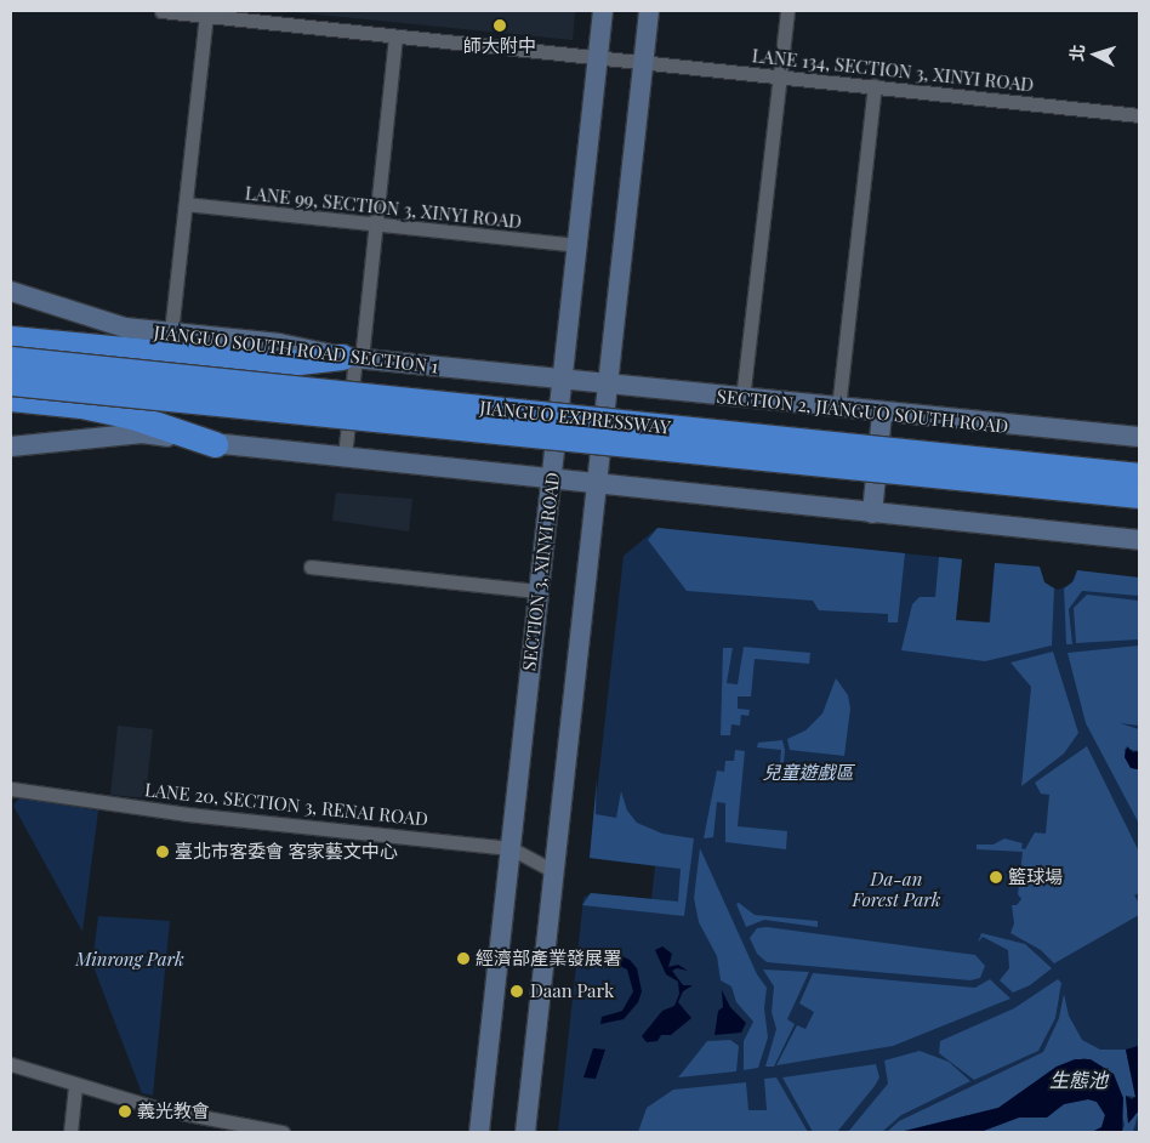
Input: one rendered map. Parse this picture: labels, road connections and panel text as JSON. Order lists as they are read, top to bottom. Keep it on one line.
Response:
{"streets":{"highway":["JIANGUO EXPRESSWAY"],"street":["LANE 134, SECTION 3, XINYI ROAD","LANE 99, SECTION 3, XINYI ROAD","JIANGUO SOUTH ROAD SECTION 1","SECTION 2, JIANGUO SOUTH ROAD","SECTION 3, XINYI ROAD","LANE 20, SECTION 3, RENAI ROAD"]},"crossings":[["LANE 134, SECTION 3, XINYI ROAD","SECTION 3, XINYI ROAD"],["LANE 99, SECTION 3, XINYI ROAD","SECTION 3, XINYI ROAD"],["JIANGUO SOUTH ROAD SECTION 1","SECTION 2, JIANGUO SOUTH ROAD"],["JIANGUO SOUTH ROAD SECTION 1","SECTION 3, XINYI ROAD"],["SECTION 3, XINYI ROAD","LANE 20, SECTION 3, RENAI ROAD"]],"water":["生態池"],"parks":["兒童遊戲區","Da-an Forest Park","Minrong Park"],"places":["師大附中","臺北市客委會 客家藝文中心","籃球場","經濟部產業發展署","Daan Park","義光教會"],"north":"left"}
